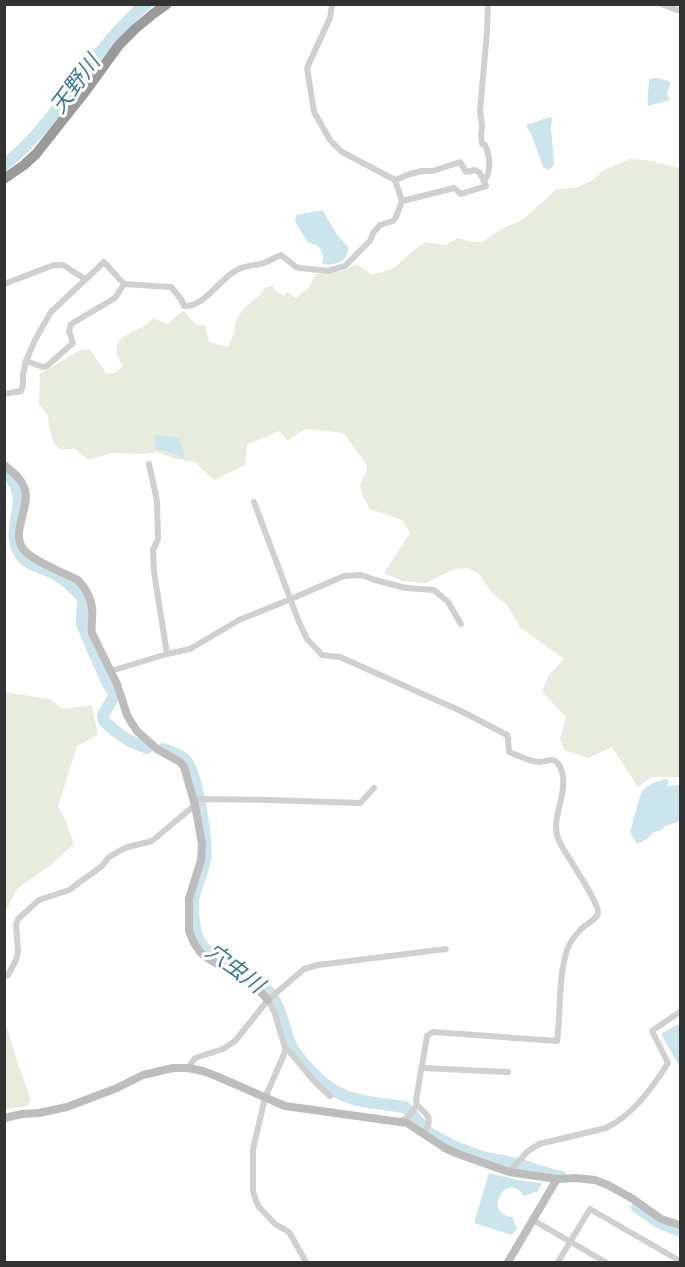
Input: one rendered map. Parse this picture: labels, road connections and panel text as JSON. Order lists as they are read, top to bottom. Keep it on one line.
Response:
{"water":["天野川","穴虫川"]}
